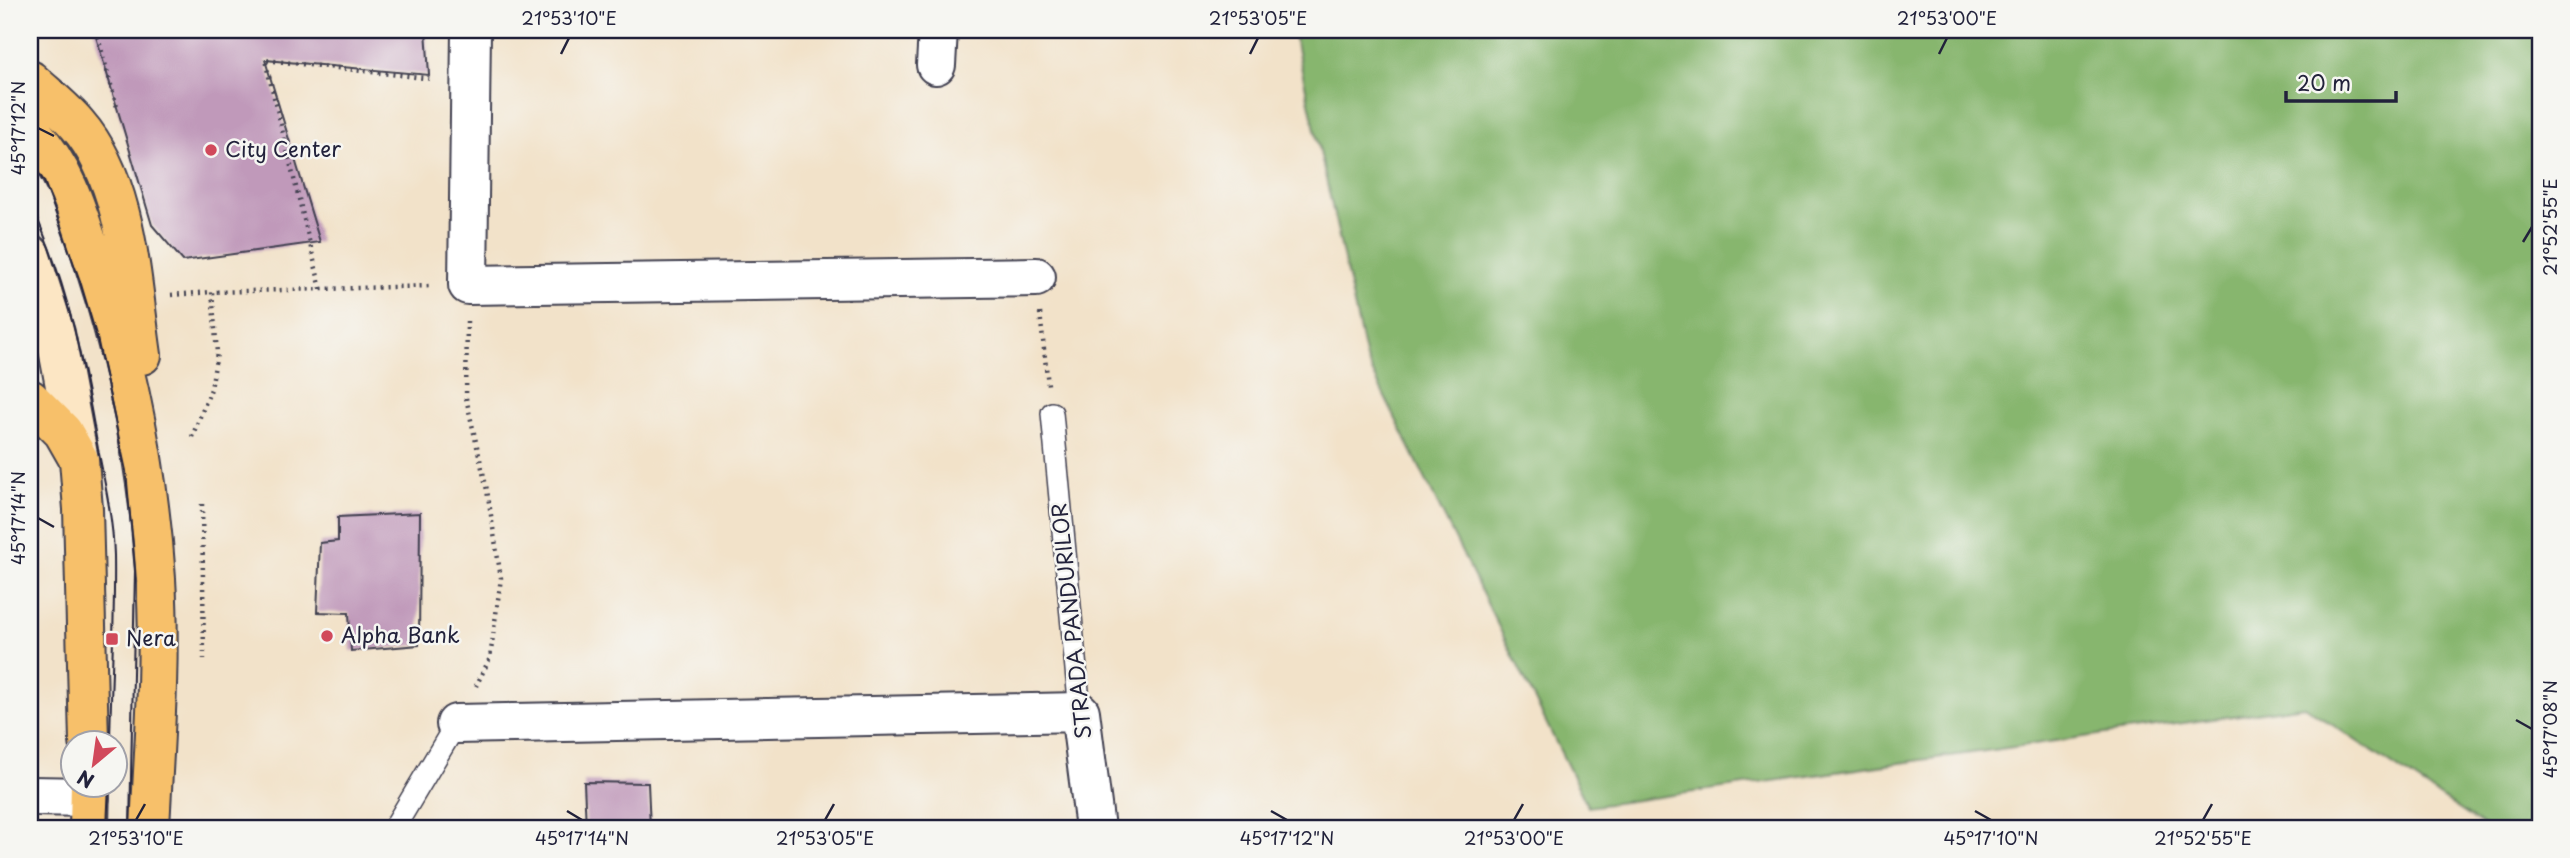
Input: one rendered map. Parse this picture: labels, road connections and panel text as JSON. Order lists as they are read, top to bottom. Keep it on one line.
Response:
{"streets":{"street":["STRADA PANDURILOR"]},"places":{"other":["City Center","Alpha Bank"],"transit":["Nera"]},"scale_bar":"20 m","north":"bottom left","coordinates":["21°53'10\"E","21°53'05\"E","21°53'00\"E","45°17'12\"N","21°52'55\"E","45°17'14\"N","45°17'08\"N","45°17'10\"N"]}
